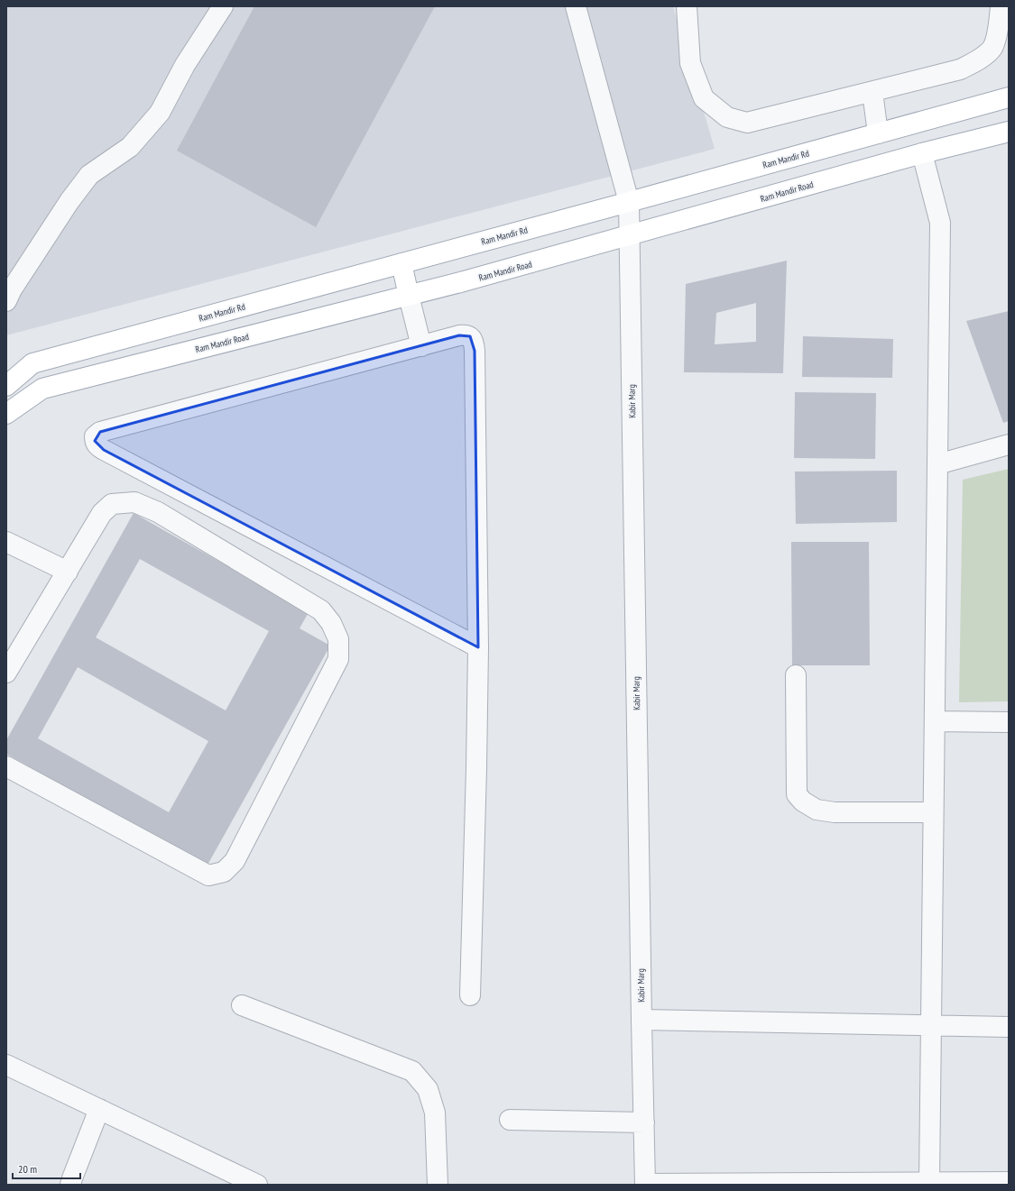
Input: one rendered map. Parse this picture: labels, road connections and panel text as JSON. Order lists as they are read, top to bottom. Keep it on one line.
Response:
{"streets":{"main road":["Ram Mandir Rd","Ram Mandir Road"],"street":["Kabir Marg"]},"crossings":[["Ram Mandir Rd","Kabir Marg"],["Ram Mandir Road","Kabir Marg"]],"scale_bar":"20 m"}
